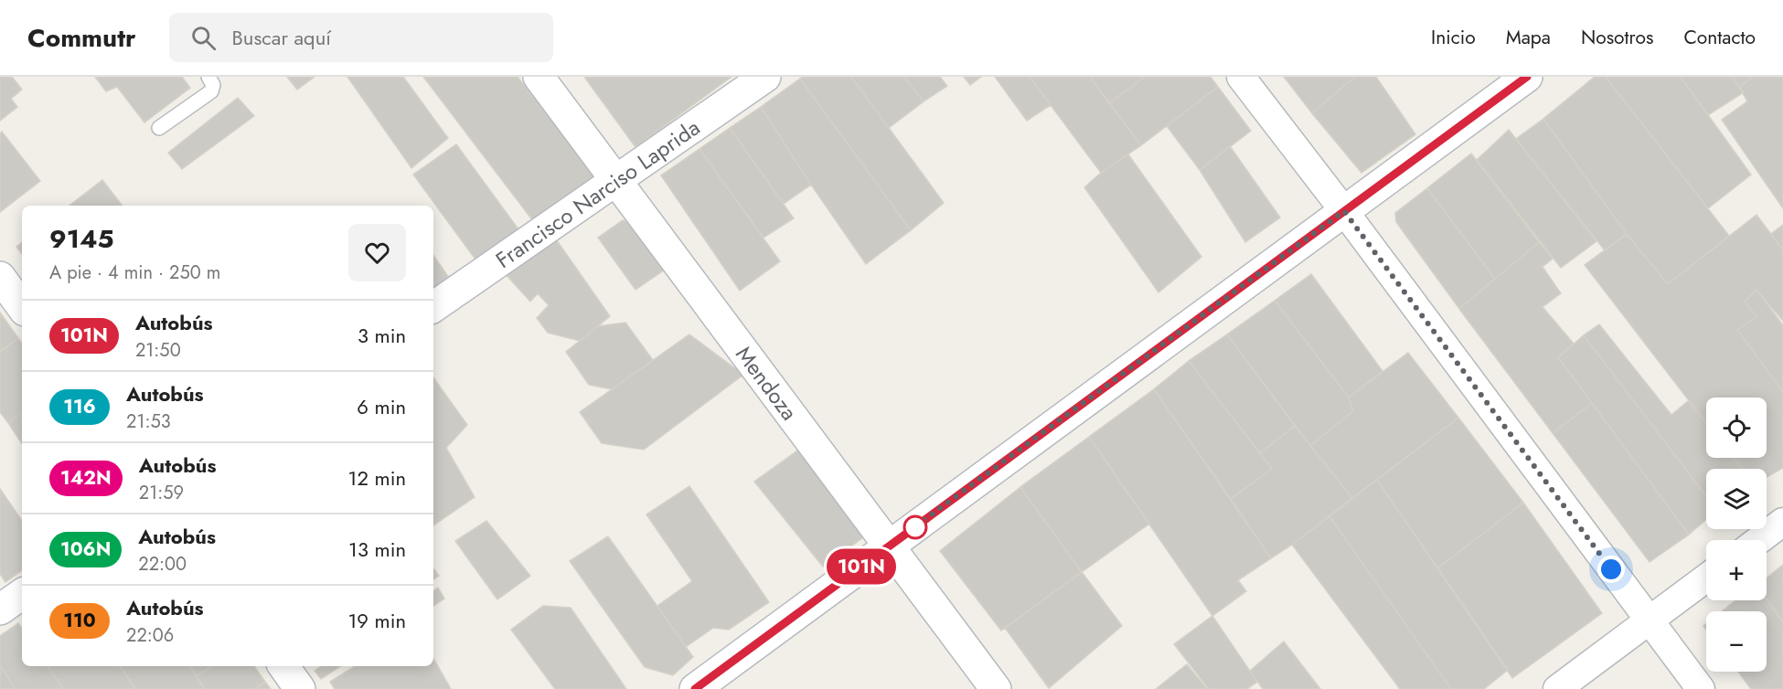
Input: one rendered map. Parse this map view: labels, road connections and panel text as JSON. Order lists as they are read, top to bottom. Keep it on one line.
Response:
{"streets":{"main road":["Francisco Narciso Laprida","Mendoza"]},"crossings":[["Francisco Narciso Laprida","Mendoza"]],"lines":["bus line 101N"],"page":{"header":"Commutr","search":"Buscar aquí","nav":["Inicio","Mapa","Nosotros","Contacto"],"on_map":"101N","heading":["9145","A pie · 4 min · 250 m"],"list":[{"mark":"101N","name":"Autobús","note":"21:50","value":"3 min"},{"mark":"116","name":"Autobús","note":"21:53","value":"6 min"},{"mark":"142N","name":"Autobús","note":"21:59","value":"12 min"},{"mark":"106N","name":"Autobús","note":"22:00","value":"13 min"},{"mark":"110","name":"Autobús","note":"22:06","value":"19 min"}],"map_buttons":["+","−"]}}
